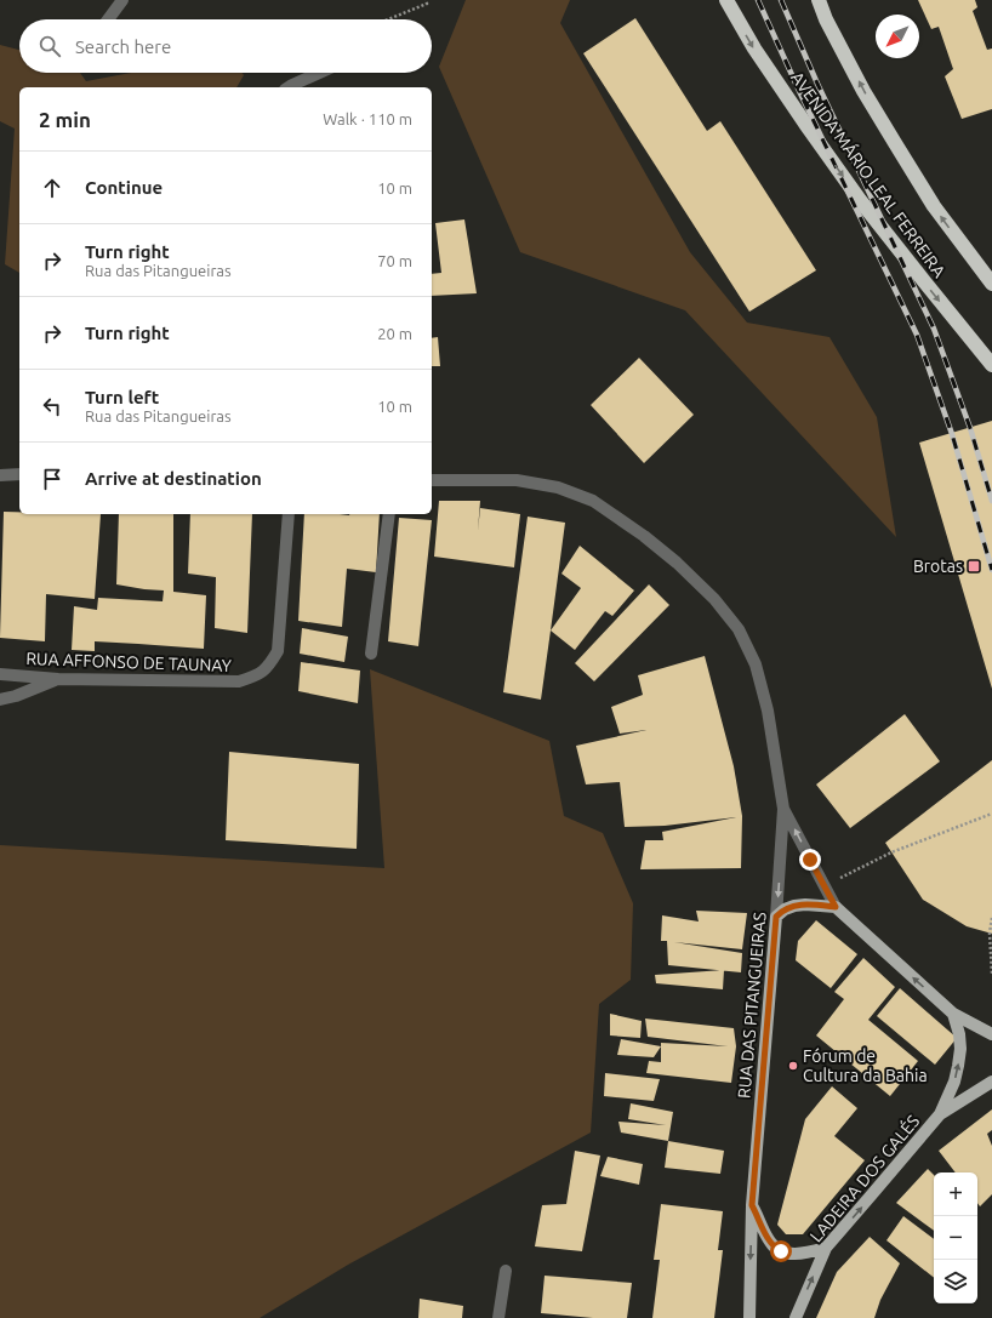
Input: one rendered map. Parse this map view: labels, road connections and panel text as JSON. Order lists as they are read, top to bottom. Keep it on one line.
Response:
{"streets":{"highway":["AVENIDA MÁRIO LEAL FERREIRA"],"main road":["RUA DAS PITANGUEIRAS","LADEIRA DOS GALÉS"],"street":["RUA AFFONSO DE TAUNAY"]},"one_way":["LADEIRA DOS GALÉS"],"places":{"transit":["Brotas"],"other":["Fórum de Cultura da Bahia"]},"north":"bottom left","page":{"search":"Search here","heading":["2 min","Walk · 110 m"],"list":[["Continue","10 m"],["Turn right","Rua das Pitangueiras","70 m"],["Turn right","20 m"],["Turn left","Rua das Pitangueiras","10 m"],"Arrive at destination"],"map_buttons":["+","−"]}}
